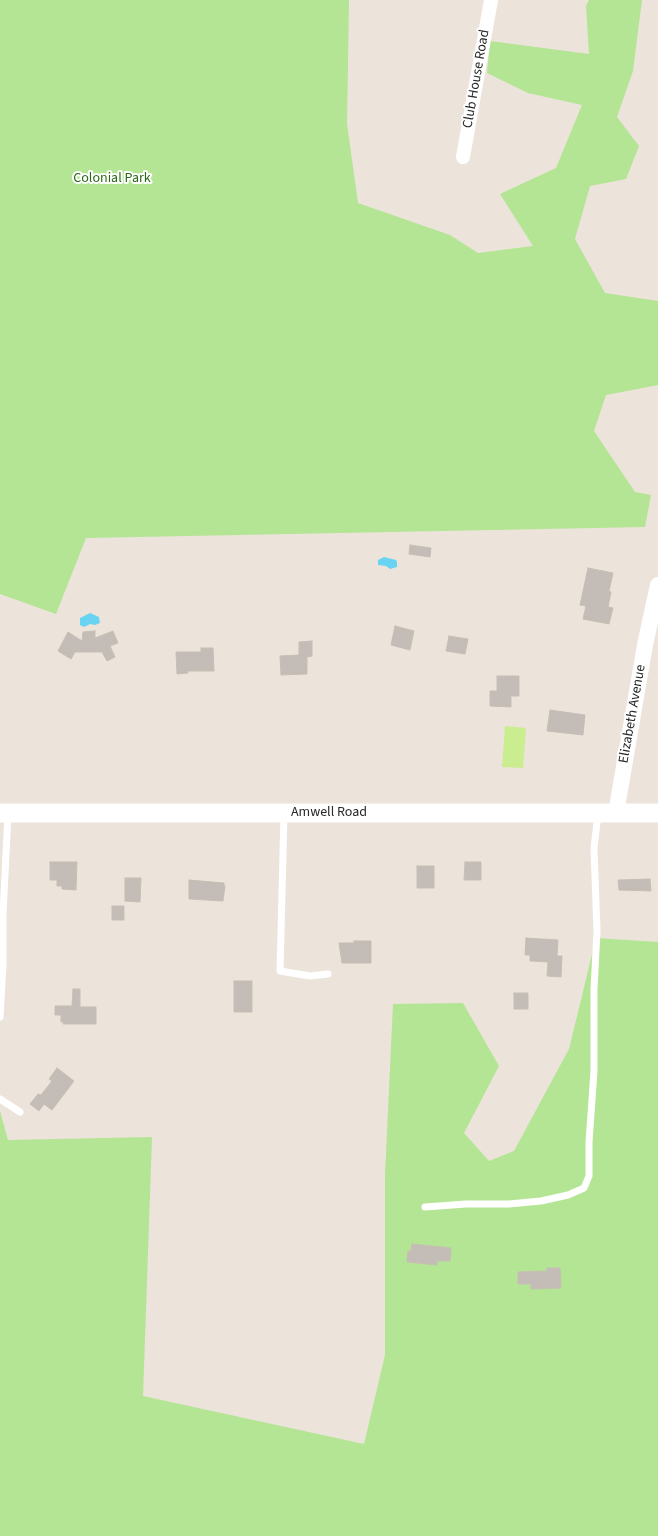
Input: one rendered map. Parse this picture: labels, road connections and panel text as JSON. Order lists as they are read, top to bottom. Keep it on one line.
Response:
{"streets":{"main road":["Amwell Road"],"street":["Club House Road","Elizabeth Avenue"]},"crossings":[["Elizabeth Avenue","Amwell Road"]],"parks":["Colonial Park"]}
